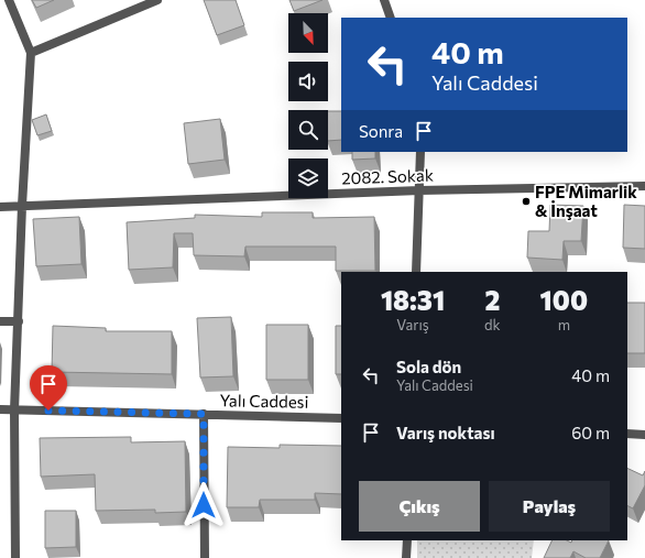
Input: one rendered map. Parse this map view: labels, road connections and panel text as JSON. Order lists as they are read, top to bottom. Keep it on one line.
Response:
{"streets":{"street":["2082. Sokak","Yalı Caddesi"]},"places":["FPE Mimarlik & İnşaat"],"north":"bottom right","page":{"turn":["40 m","Yalı Caddesi"],"then":"Sonra","eta":["18:31","Varış","2","dk","100","m"],"list":[{"name":"Sola dön","note":"Yalı Caddesi","value":"40 m"},{"name":"Varış noktası","value":"60 m"}],"buttons":["Çıkış","Paylaş"]}}
